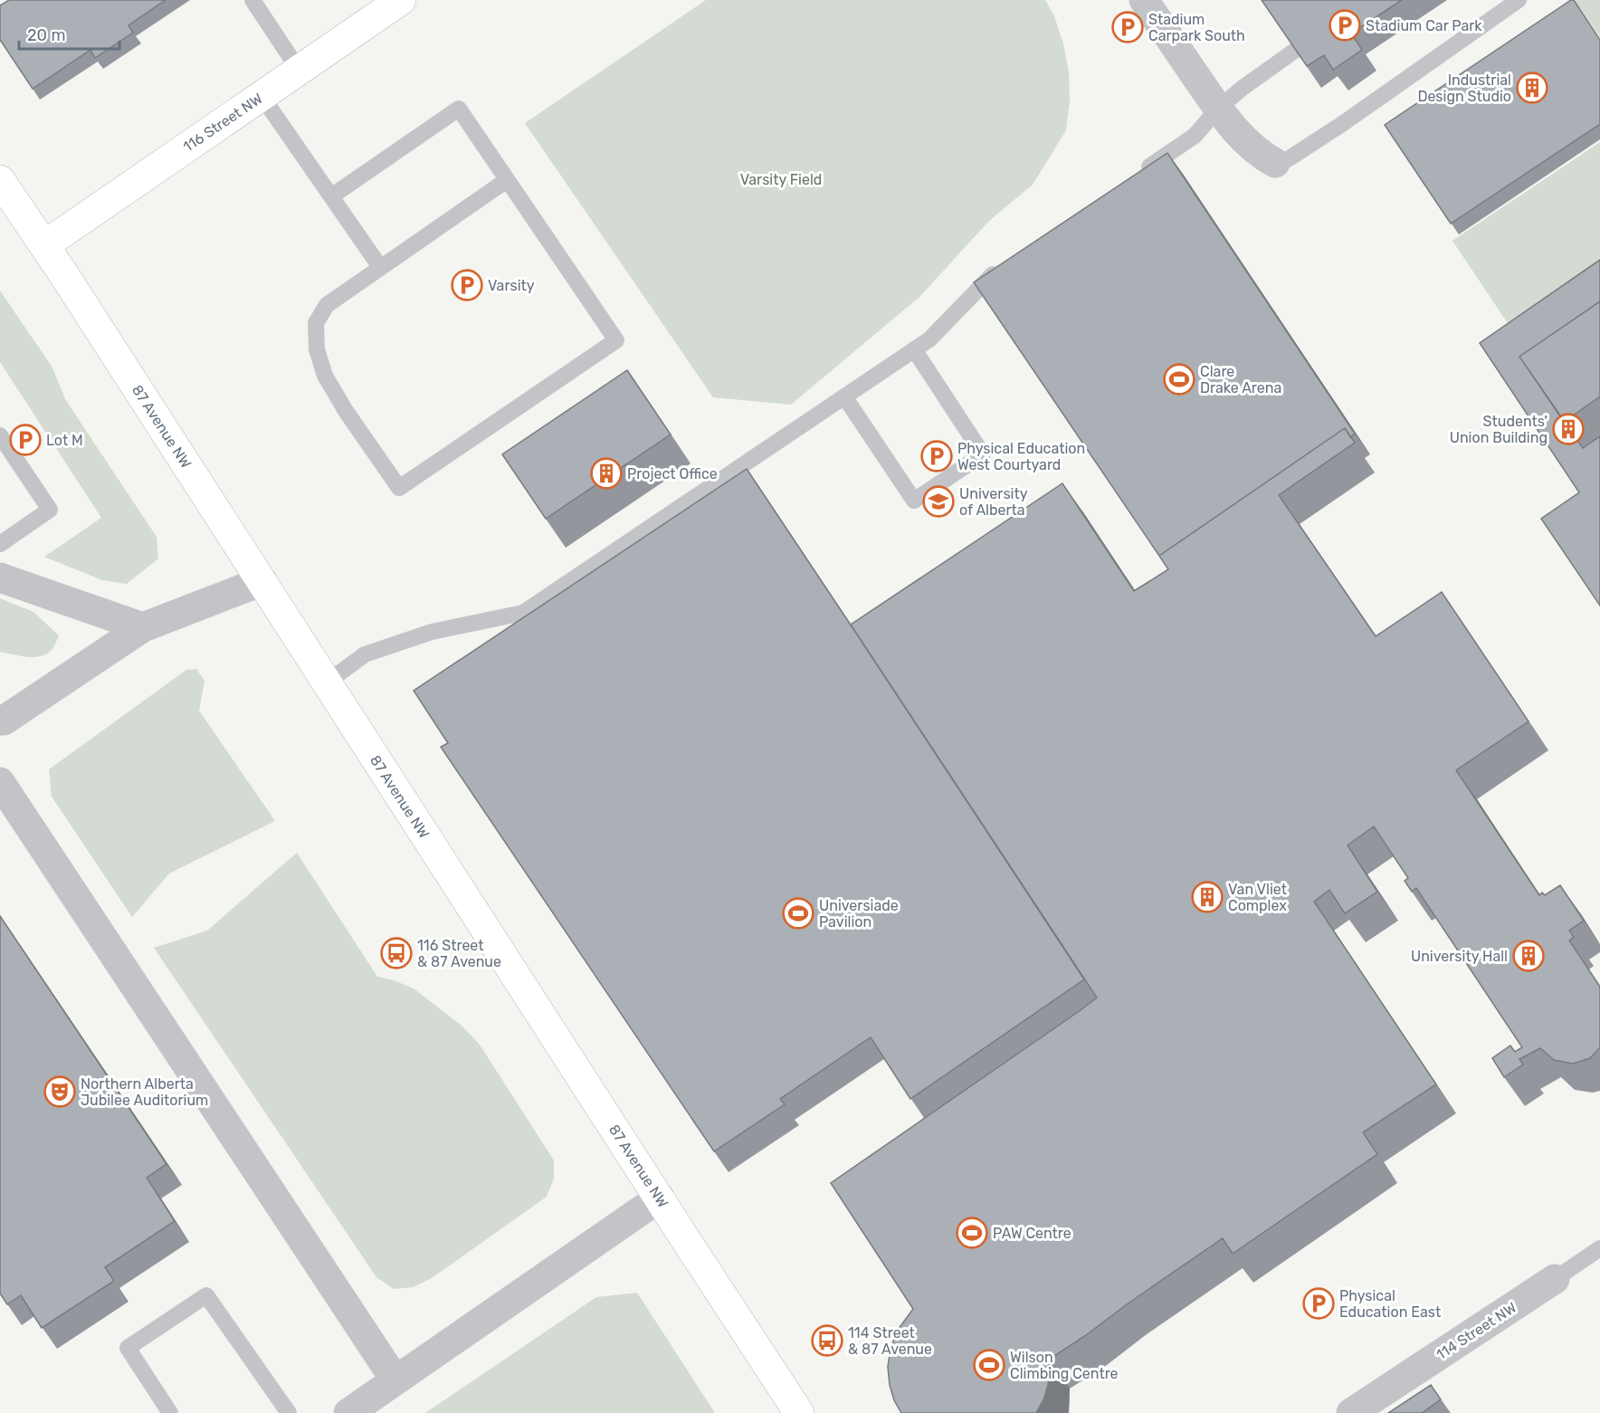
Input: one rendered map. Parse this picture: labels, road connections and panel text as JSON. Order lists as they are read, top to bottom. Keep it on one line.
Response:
{"streets":{"main road":["116 Street NW","87 Avenue NW"],"street":["114 Street NW"]},"crossings":[["116 Street NW","87 Avenue NW"]],"parks":["Varsity Field"],"places":{"parking":["Stadium Car Park","Stadium Carpark South","Varsity","Lot M","Physical Education West Courtyard","Physical Education East"],"building":["Industrial Design Studio","Students' Union Building","Project Office","Van Vliet Complex","University Hall"],"sports":["Clare Drake Arena","Universiade Pavilion","PAW Centre","Wilson Climbing Centre"],"school or university":["University of Alberta"],"bus stop":["116 Street & 87 Avenue","114 Street & 87 Avenue"],"theatre":["Northern Alberta Jubilee Auditorium"]},"scale_bar":"20 m"}
